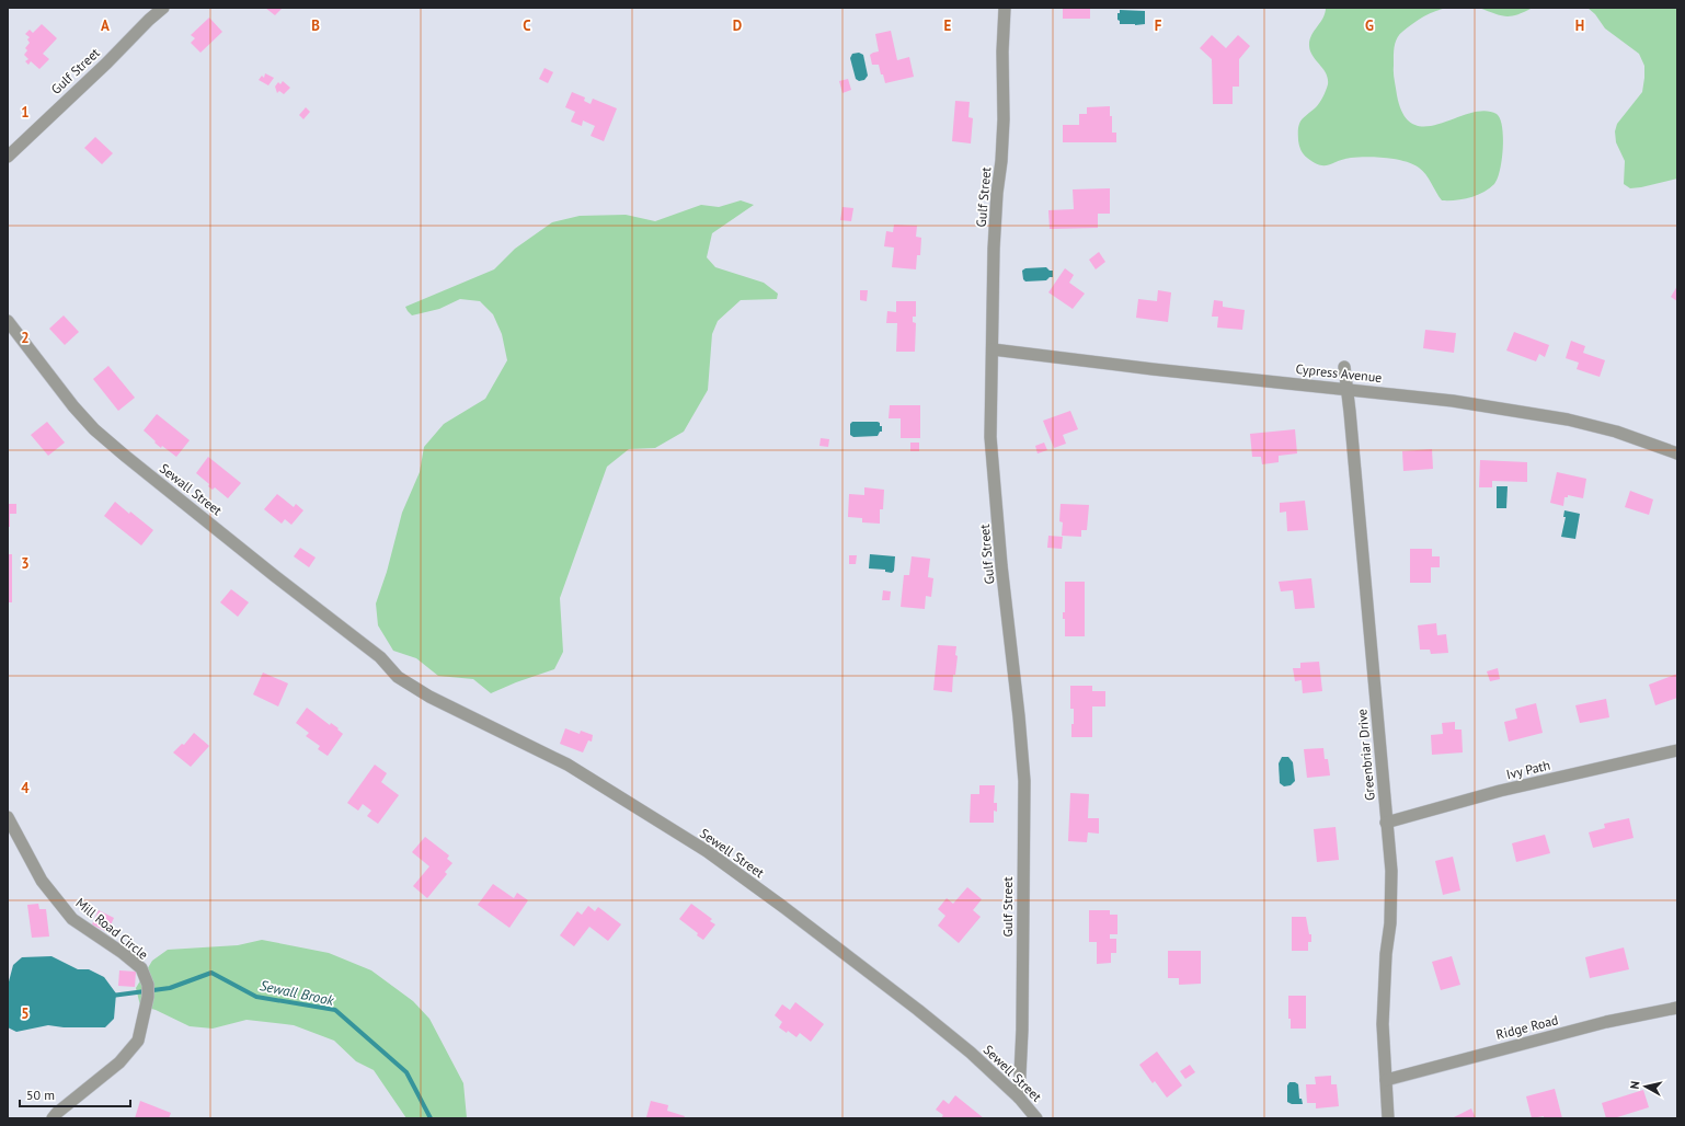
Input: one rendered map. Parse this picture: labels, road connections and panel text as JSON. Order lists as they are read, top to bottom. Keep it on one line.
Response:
{"streets":{"street":["Gulf Street","Cypress Avenue","Sewall Street","Greenbriar Drive","Ivy Path","Sewell Street","Mill Road Circle","Ridge Road"]},"crossings":[["Gulf Street","Cypress Avenue"],["Gulf Street","Sewell Street"],["Cypress Avenue","Greenbriar Drive"],["Sewall Street","Sewell Street"],["Greenbriar Drive","Ivy Path"],["Greenbriar Drive","Ridge Road"]],"water":["Sewall Brook"],"scale_bar":"50 m","north":"left","grid":{"columns":["A","B","C","D","E","F","G","H"],"rows":["1","2","3","4","5"]}}
